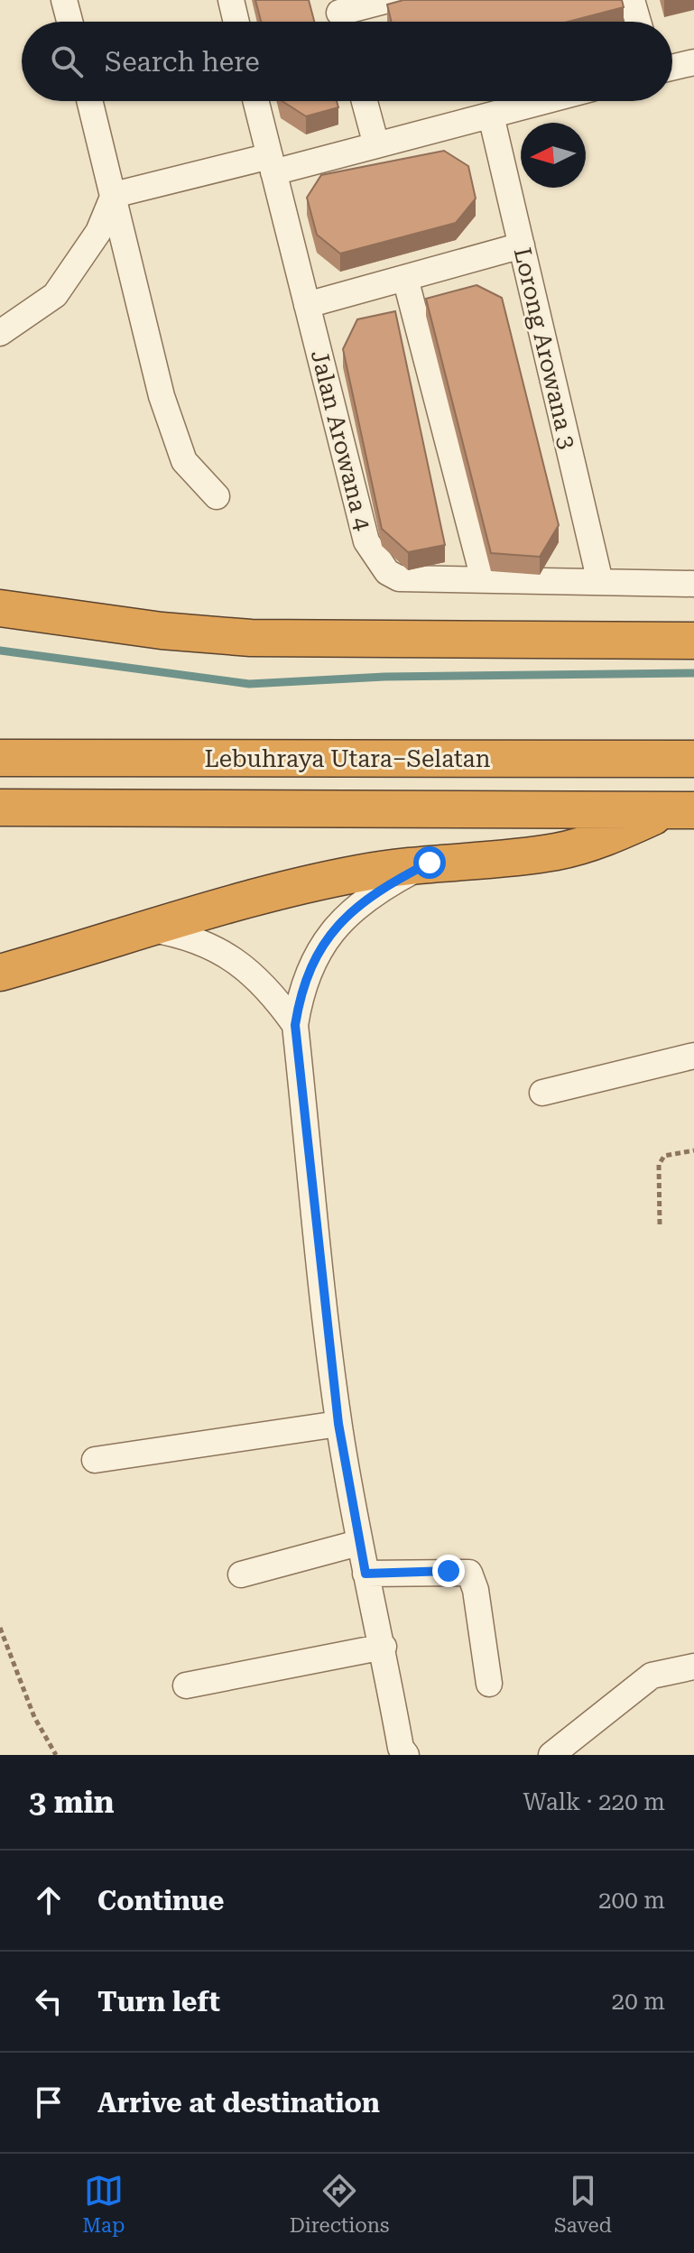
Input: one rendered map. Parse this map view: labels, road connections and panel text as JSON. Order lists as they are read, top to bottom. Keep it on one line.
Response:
{"streets":{"highway":["Lebuhraya Utara–Selatan"],"street":["Lorong Arowana 3","Jalan Arowana 4"]},"crossings":[["Lorong Arowana 3","Jalan Arowana 4"]],"north":"left","page":{"search":"Search here","heading":["3 min","Walk · 220 m"],"list":[["Continue","200 m"],["Turn left","20 m"],"Arrive at destination"],"nav":["Map","Directions","Saved"]}}
